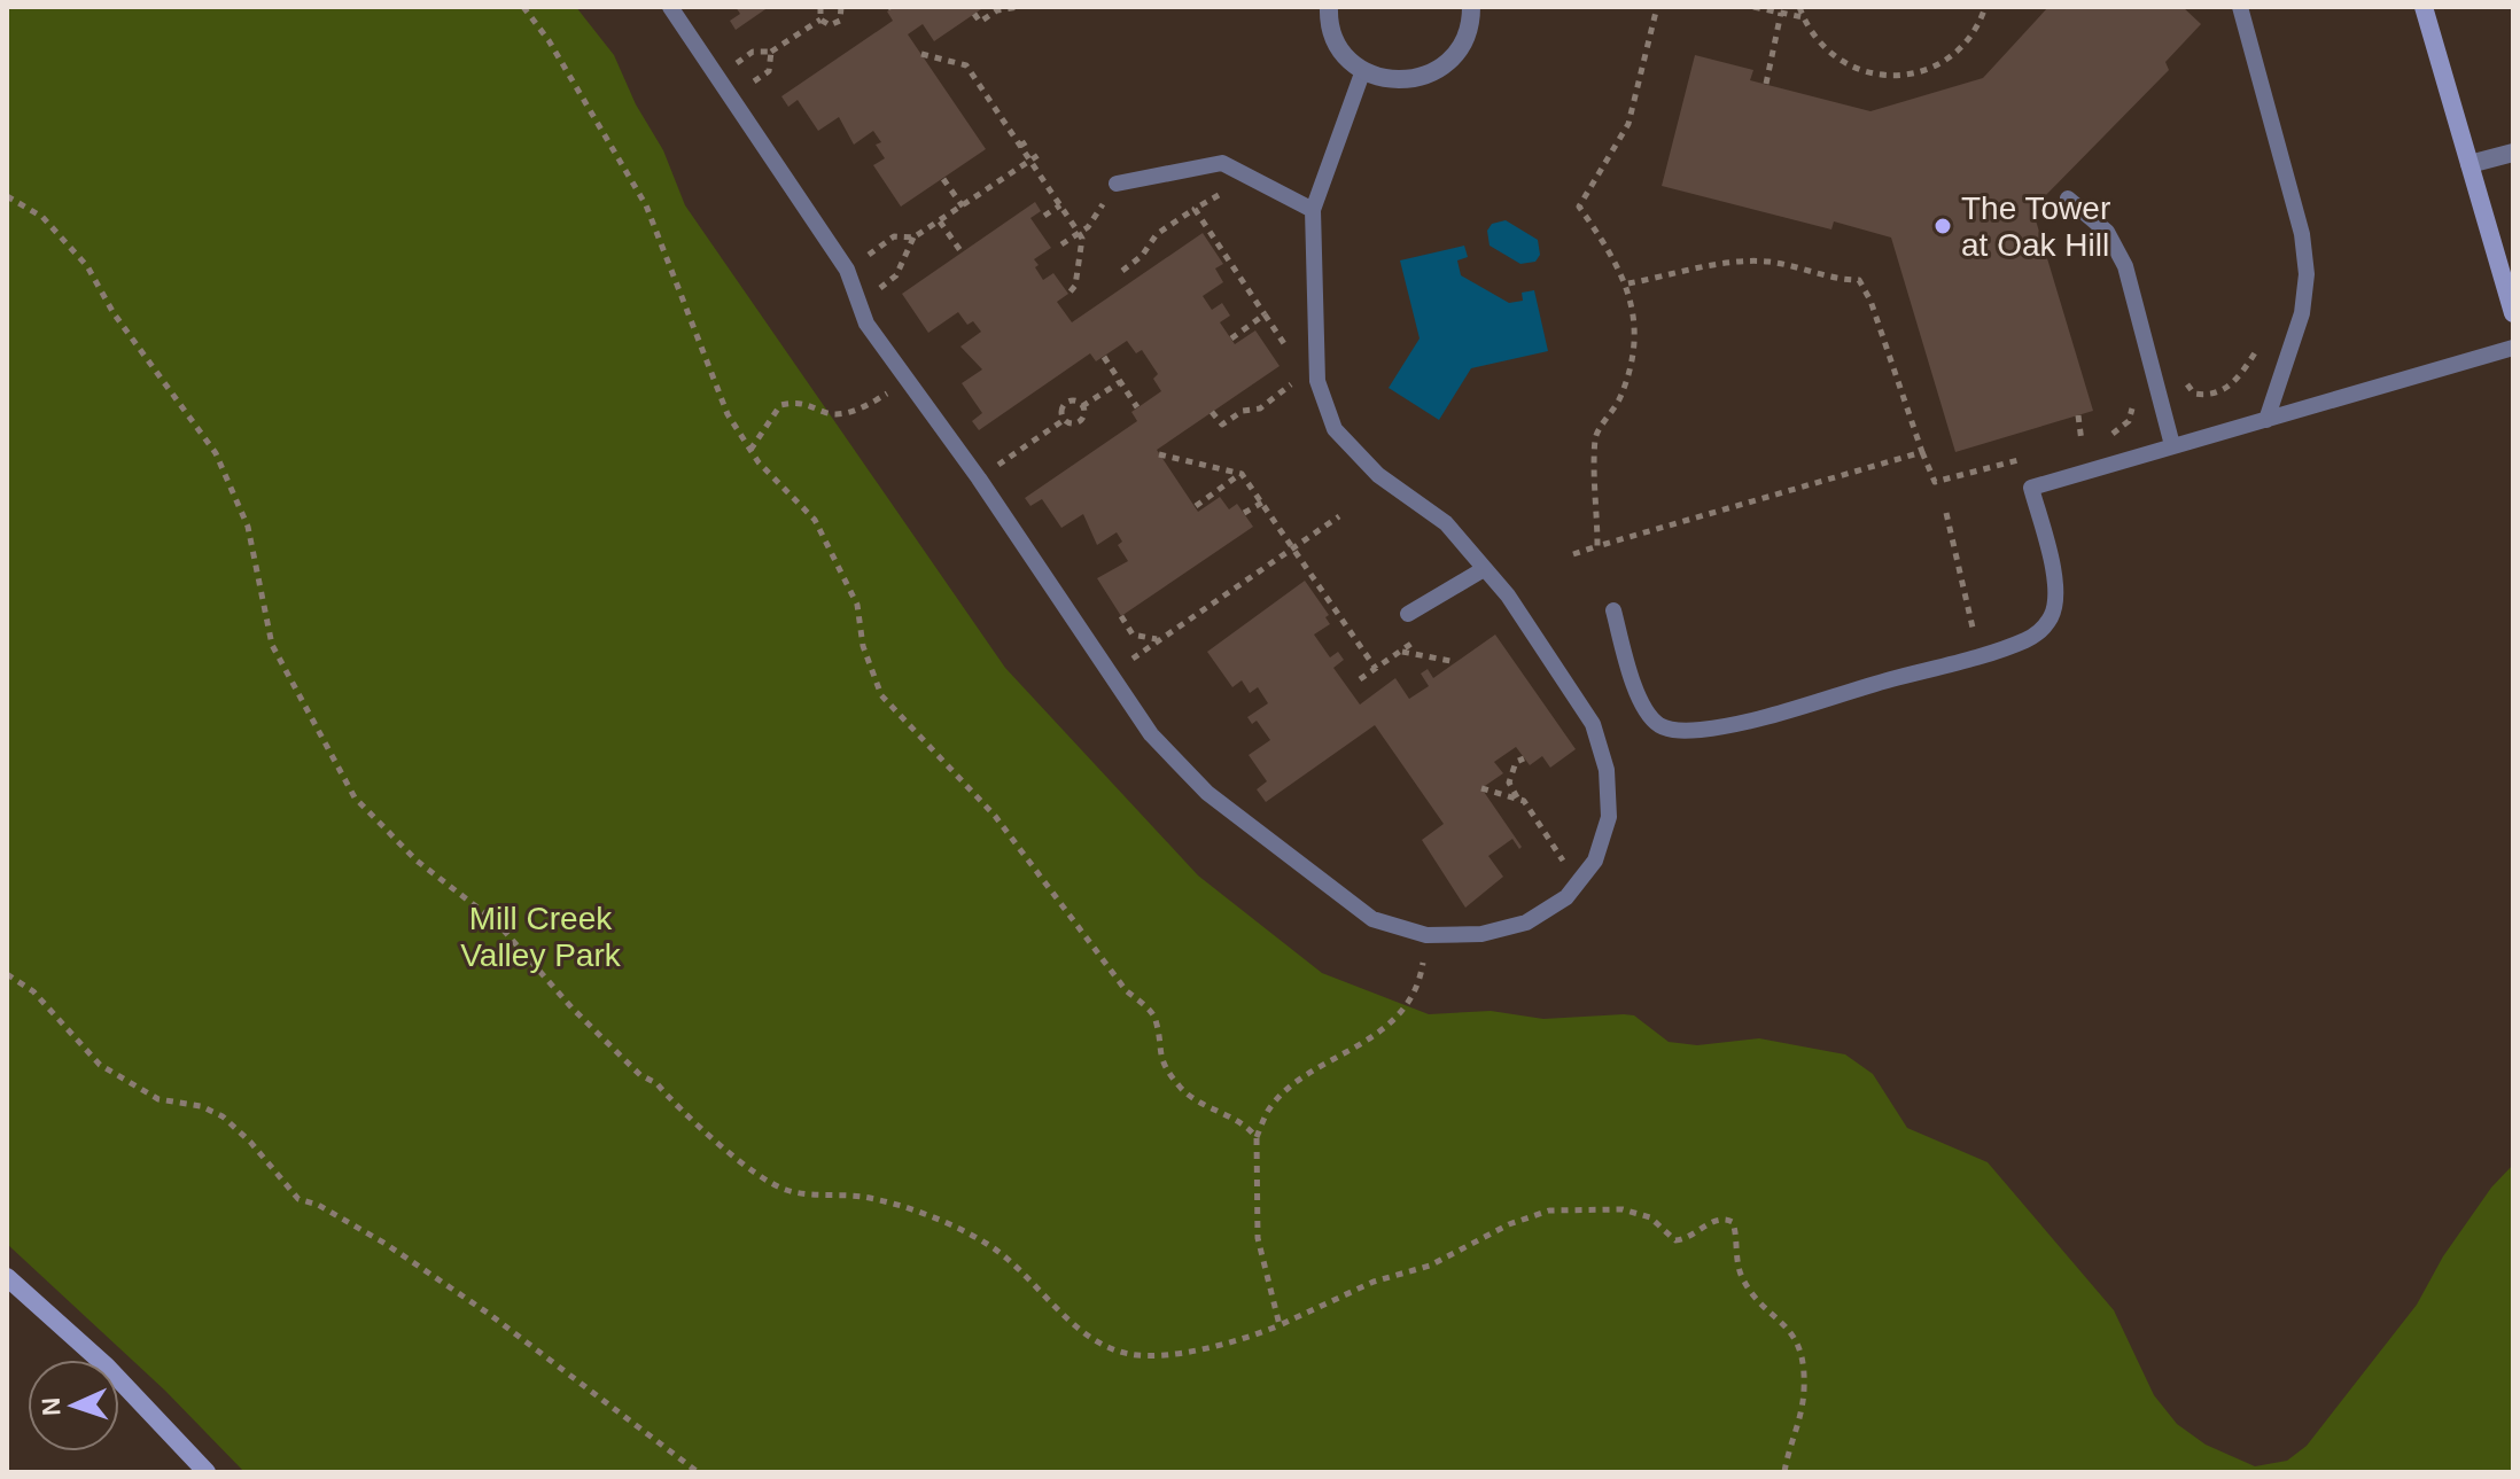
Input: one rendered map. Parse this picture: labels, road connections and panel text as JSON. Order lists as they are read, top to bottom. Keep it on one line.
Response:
{"parks":["Mill Creek Valley Park"],"places":["The Tower at Oak Hill"],"north":"left"}
